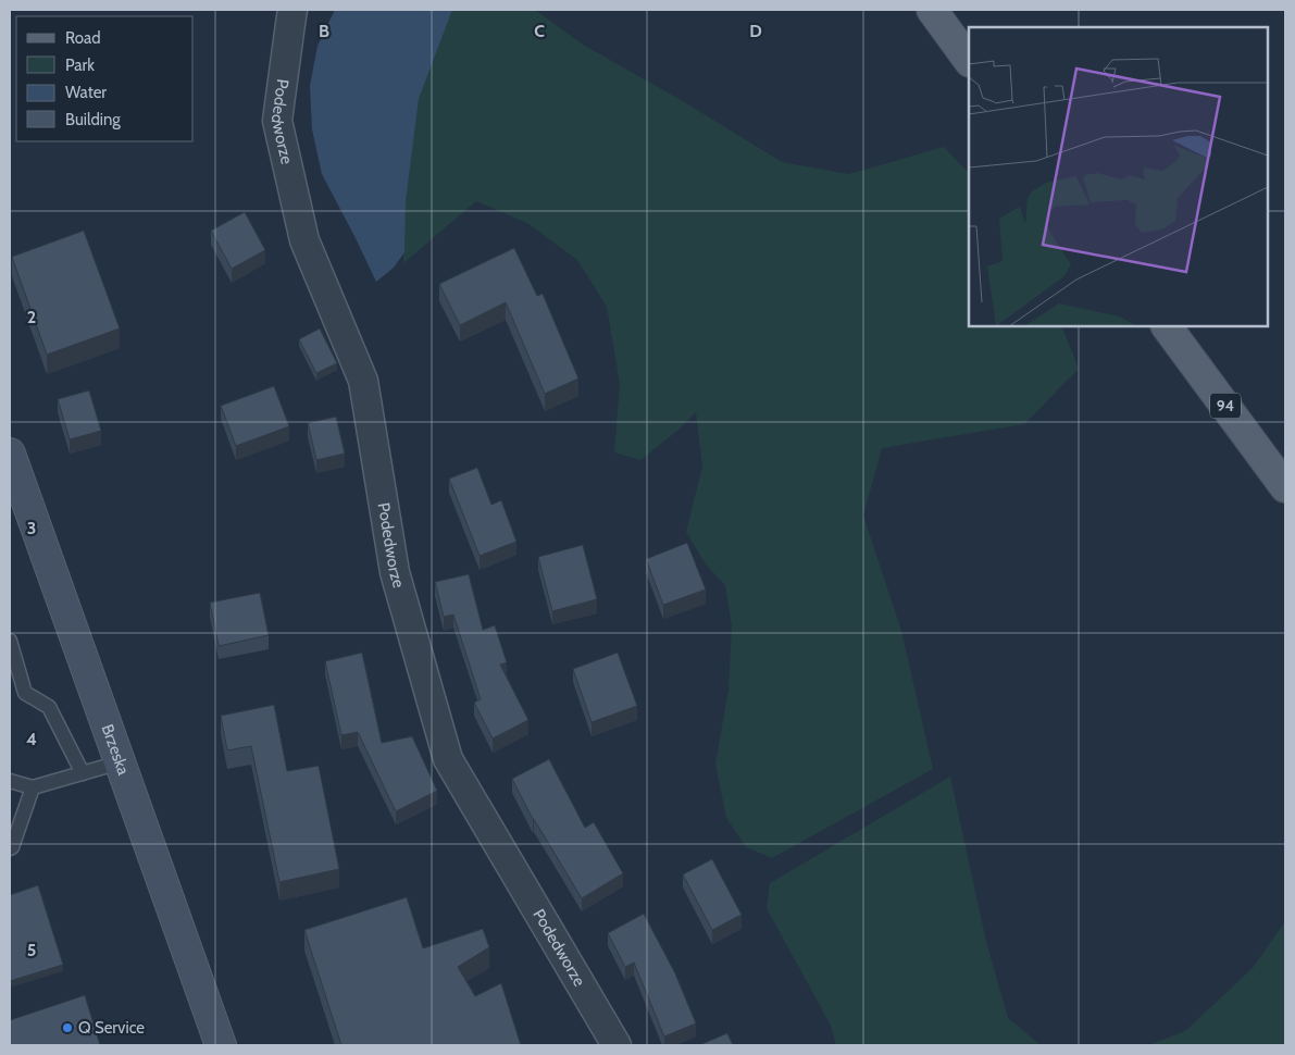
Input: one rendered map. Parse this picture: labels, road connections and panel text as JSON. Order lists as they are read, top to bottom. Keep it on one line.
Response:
{"streets":{"main road":["94","Brzeska"],"street":["Podedworze"]},"places":["Q Service"],"legend":["Road","Park","Water","Building"],"grid":{"columns":["B","C","D"],"rows":["2","3","4","5"]}}
